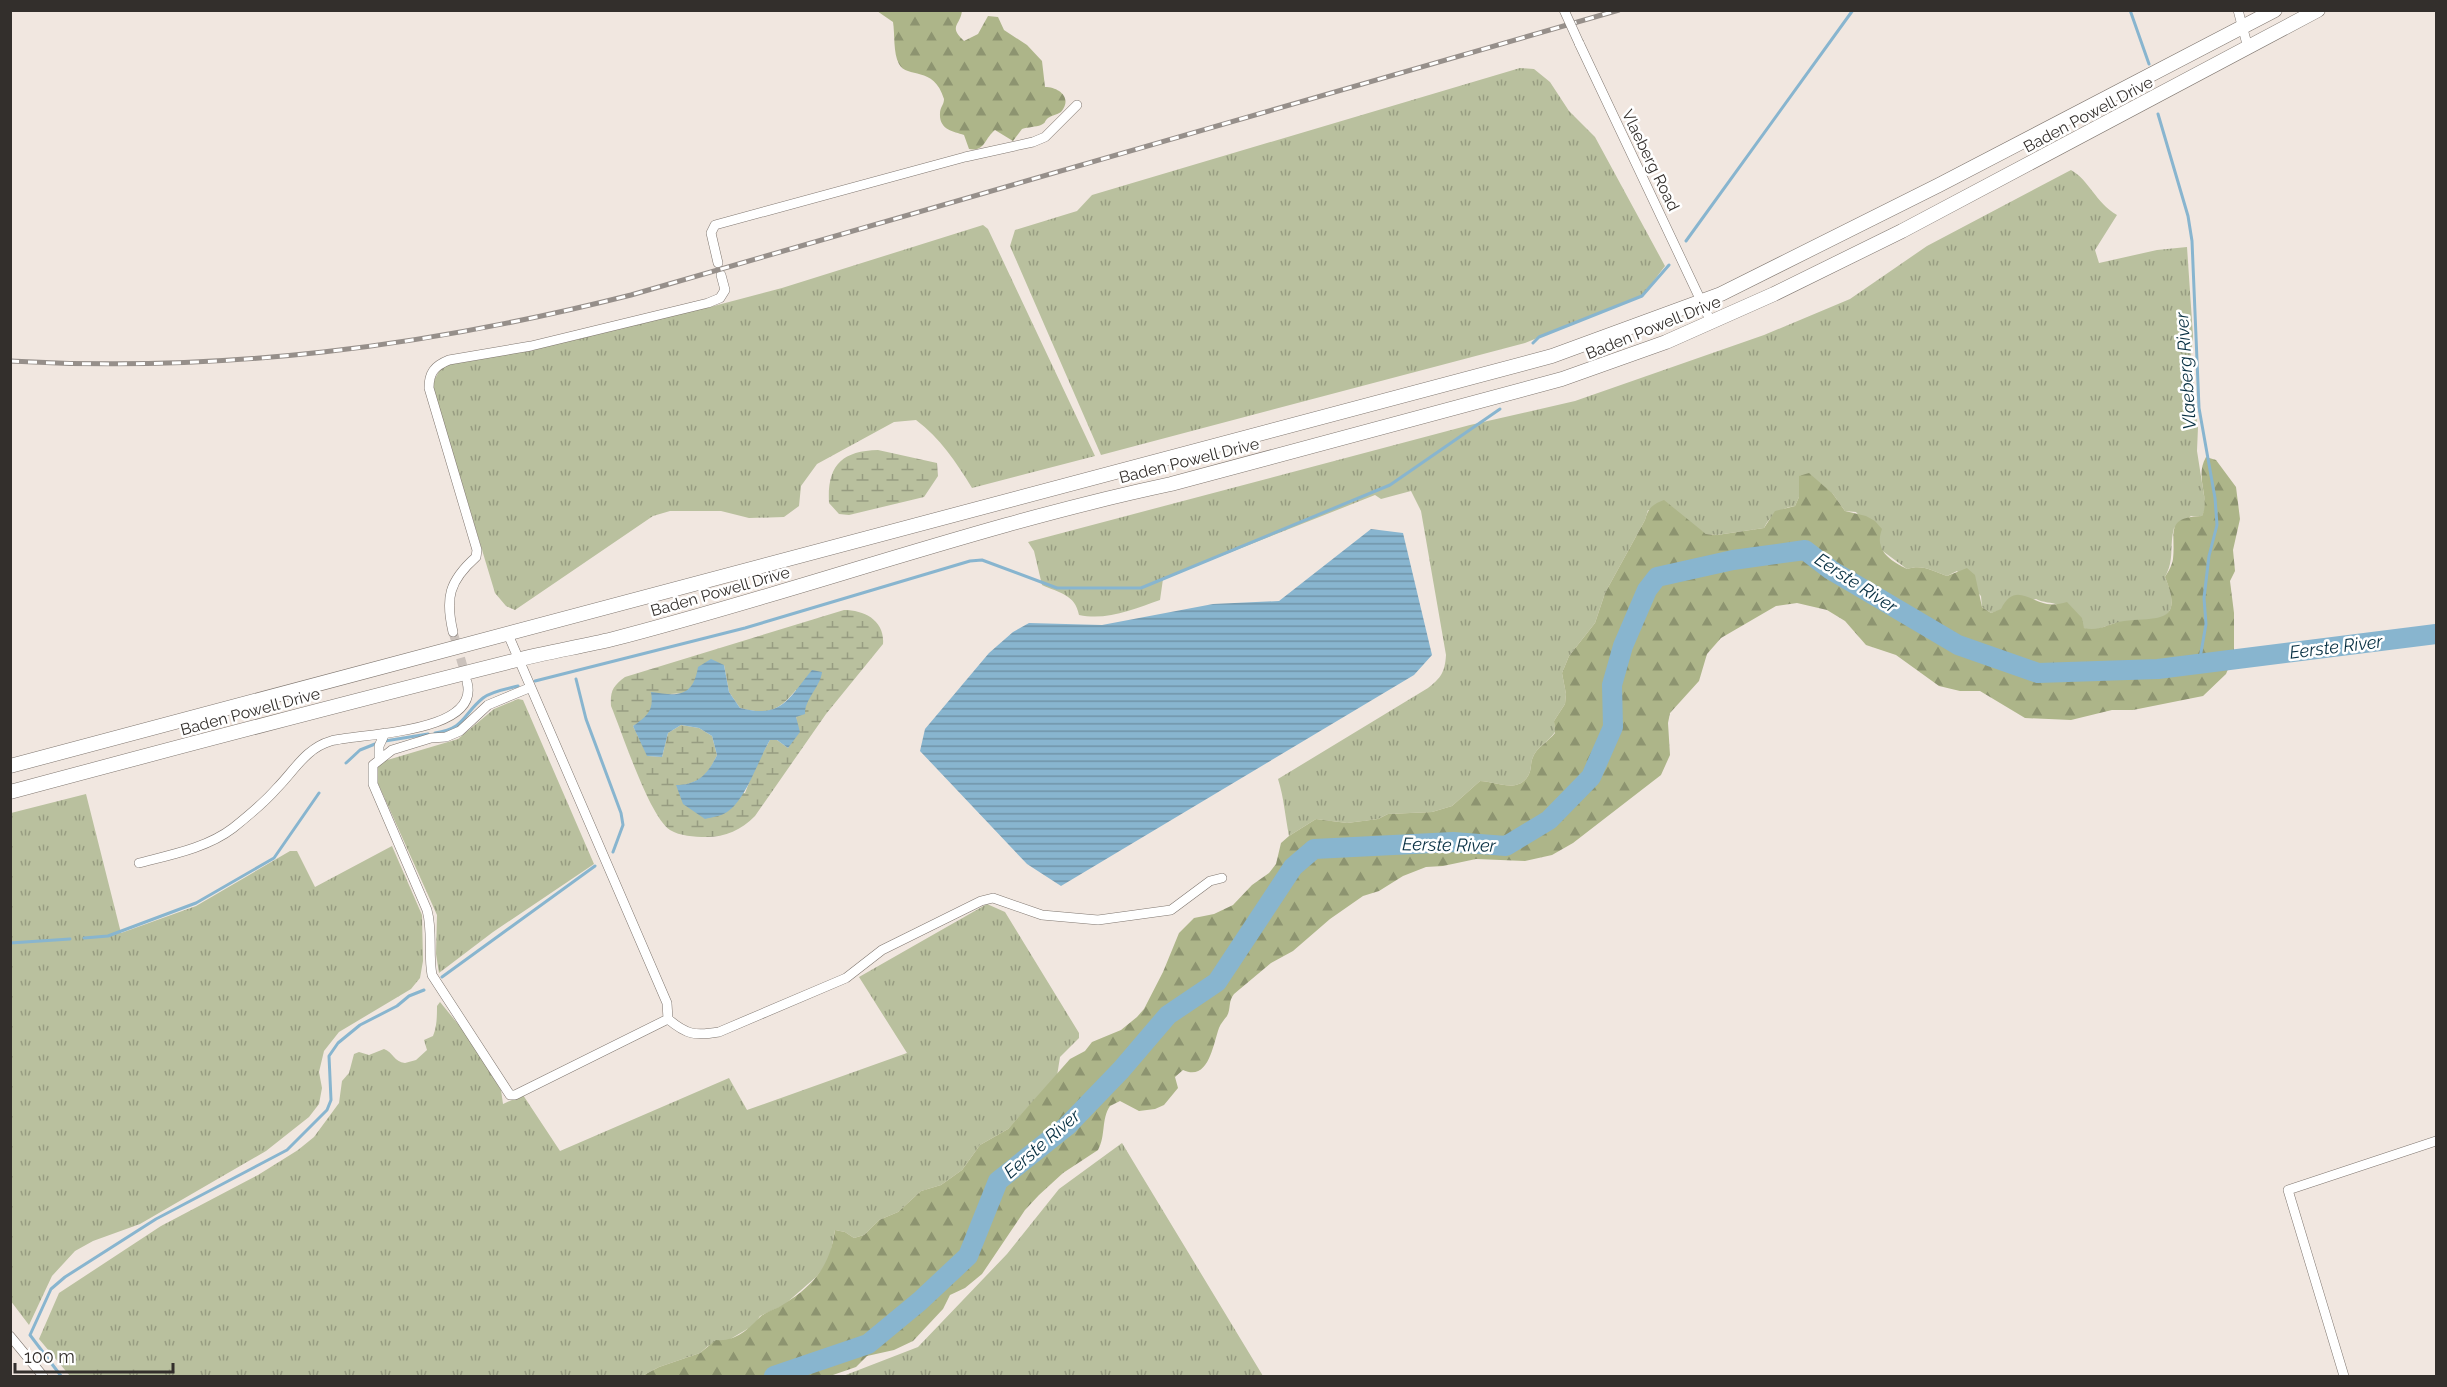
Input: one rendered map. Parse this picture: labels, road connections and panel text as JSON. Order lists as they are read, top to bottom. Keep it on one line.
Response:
{"streets":{"main road":["Baden Powell Drive"],"street":["Vlaeberg Road"]},"crossings":[["Baden Powell Drive","Vlaeberg Road"]],"water":["Vlaeberg River","Eerste River"],"scale_bar":"100 m"}
